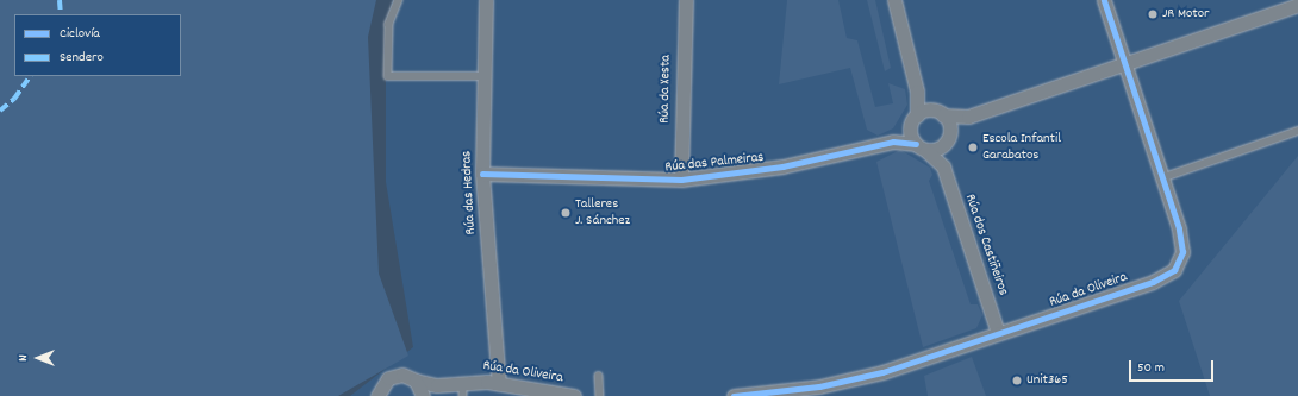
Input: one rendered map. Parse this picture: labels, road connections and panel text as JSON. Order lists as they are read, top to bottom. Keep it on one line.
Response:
{"streets":{"street":["Rúa da Xesta","Rúa das Palmeiras","Rúa das Hedras","Rúa dos Castiñeiros","Rúa da Oliveira"]},"crossings":[["Rúa da Xesta","Rúa das Palmeiras"],["Rúa das Palmeiras","Rúa das Hedras"],["Rúa das Palmeiras","Rúa dos Castiñeiros"],["Rúa das Hedras","Rúa da Oliveira"],["Rúa dos Castiñeiros","Rúa da Oliveira"]],"places":["JR Motor","Escola Infantil Garabatos","Talleres J. Sánchez","Unit365"],"legend":["Ciclovía","Sendero"],"scale_bar":"50 m","north":"left"}
